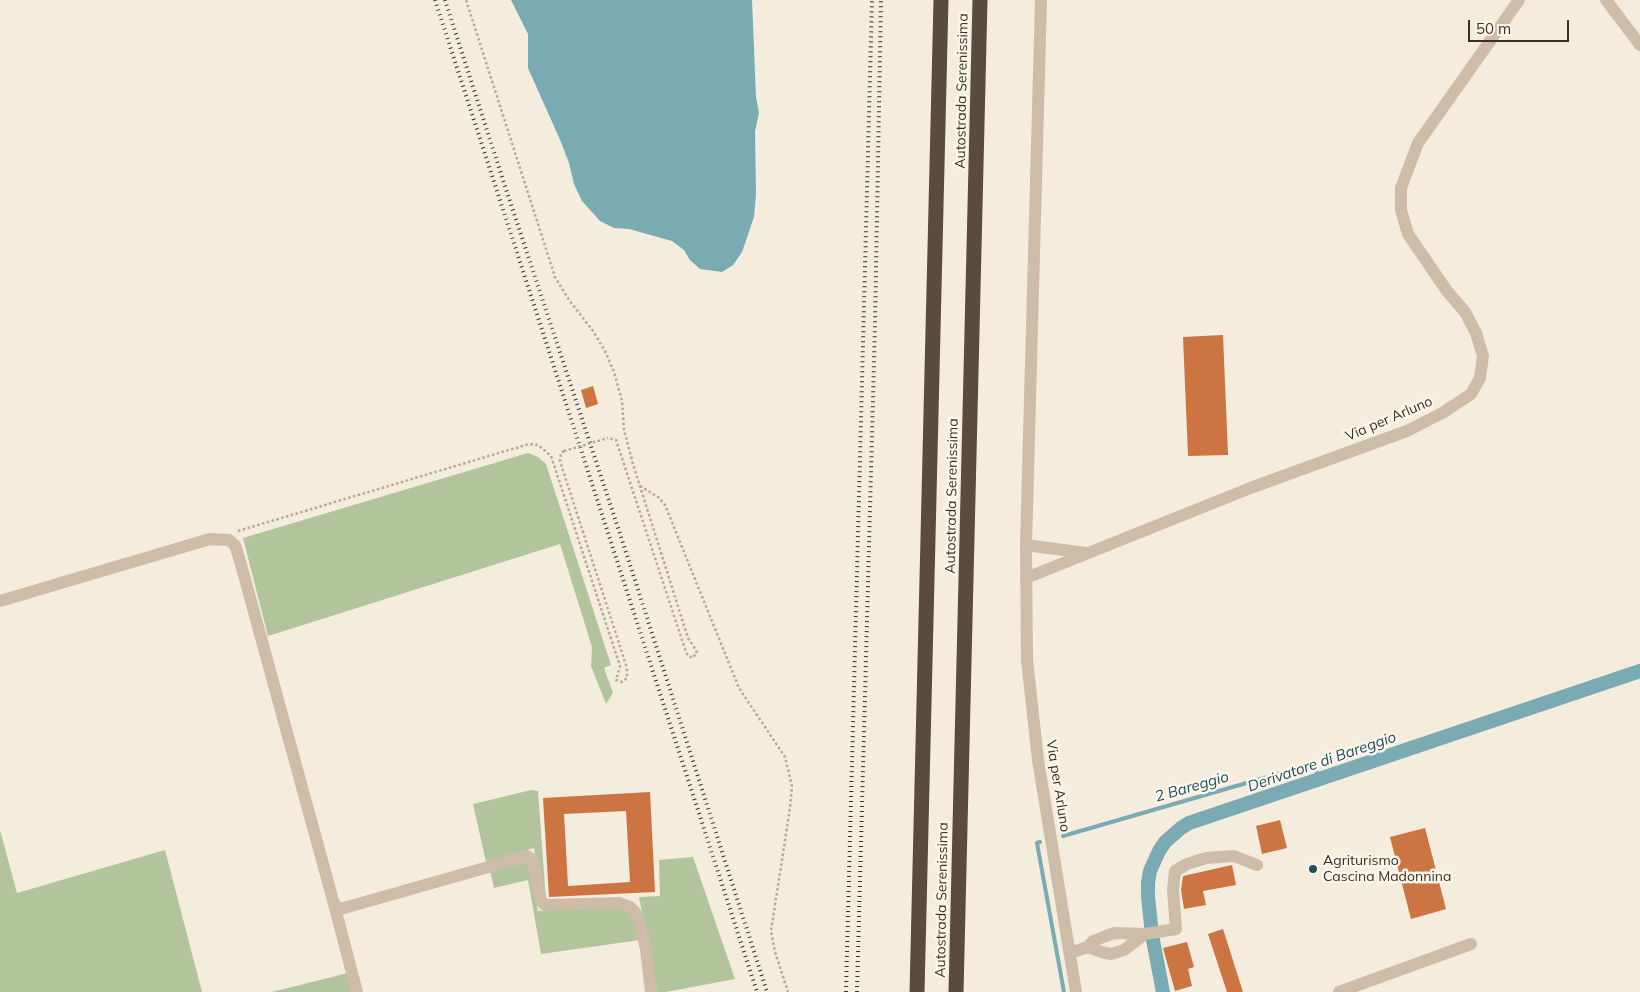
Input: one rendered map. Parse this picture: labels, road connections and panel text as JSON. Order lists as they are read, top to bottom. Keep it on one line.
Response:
{"streets":{"highway":["Autostrada Serenissima"],"street":["Via per Arluno"]},"water":["Derivatore di Bareggio","2 Bareggio"],"places":["Agriturismo Cascina Madonnina"],"scale_bar":"50 m"}
